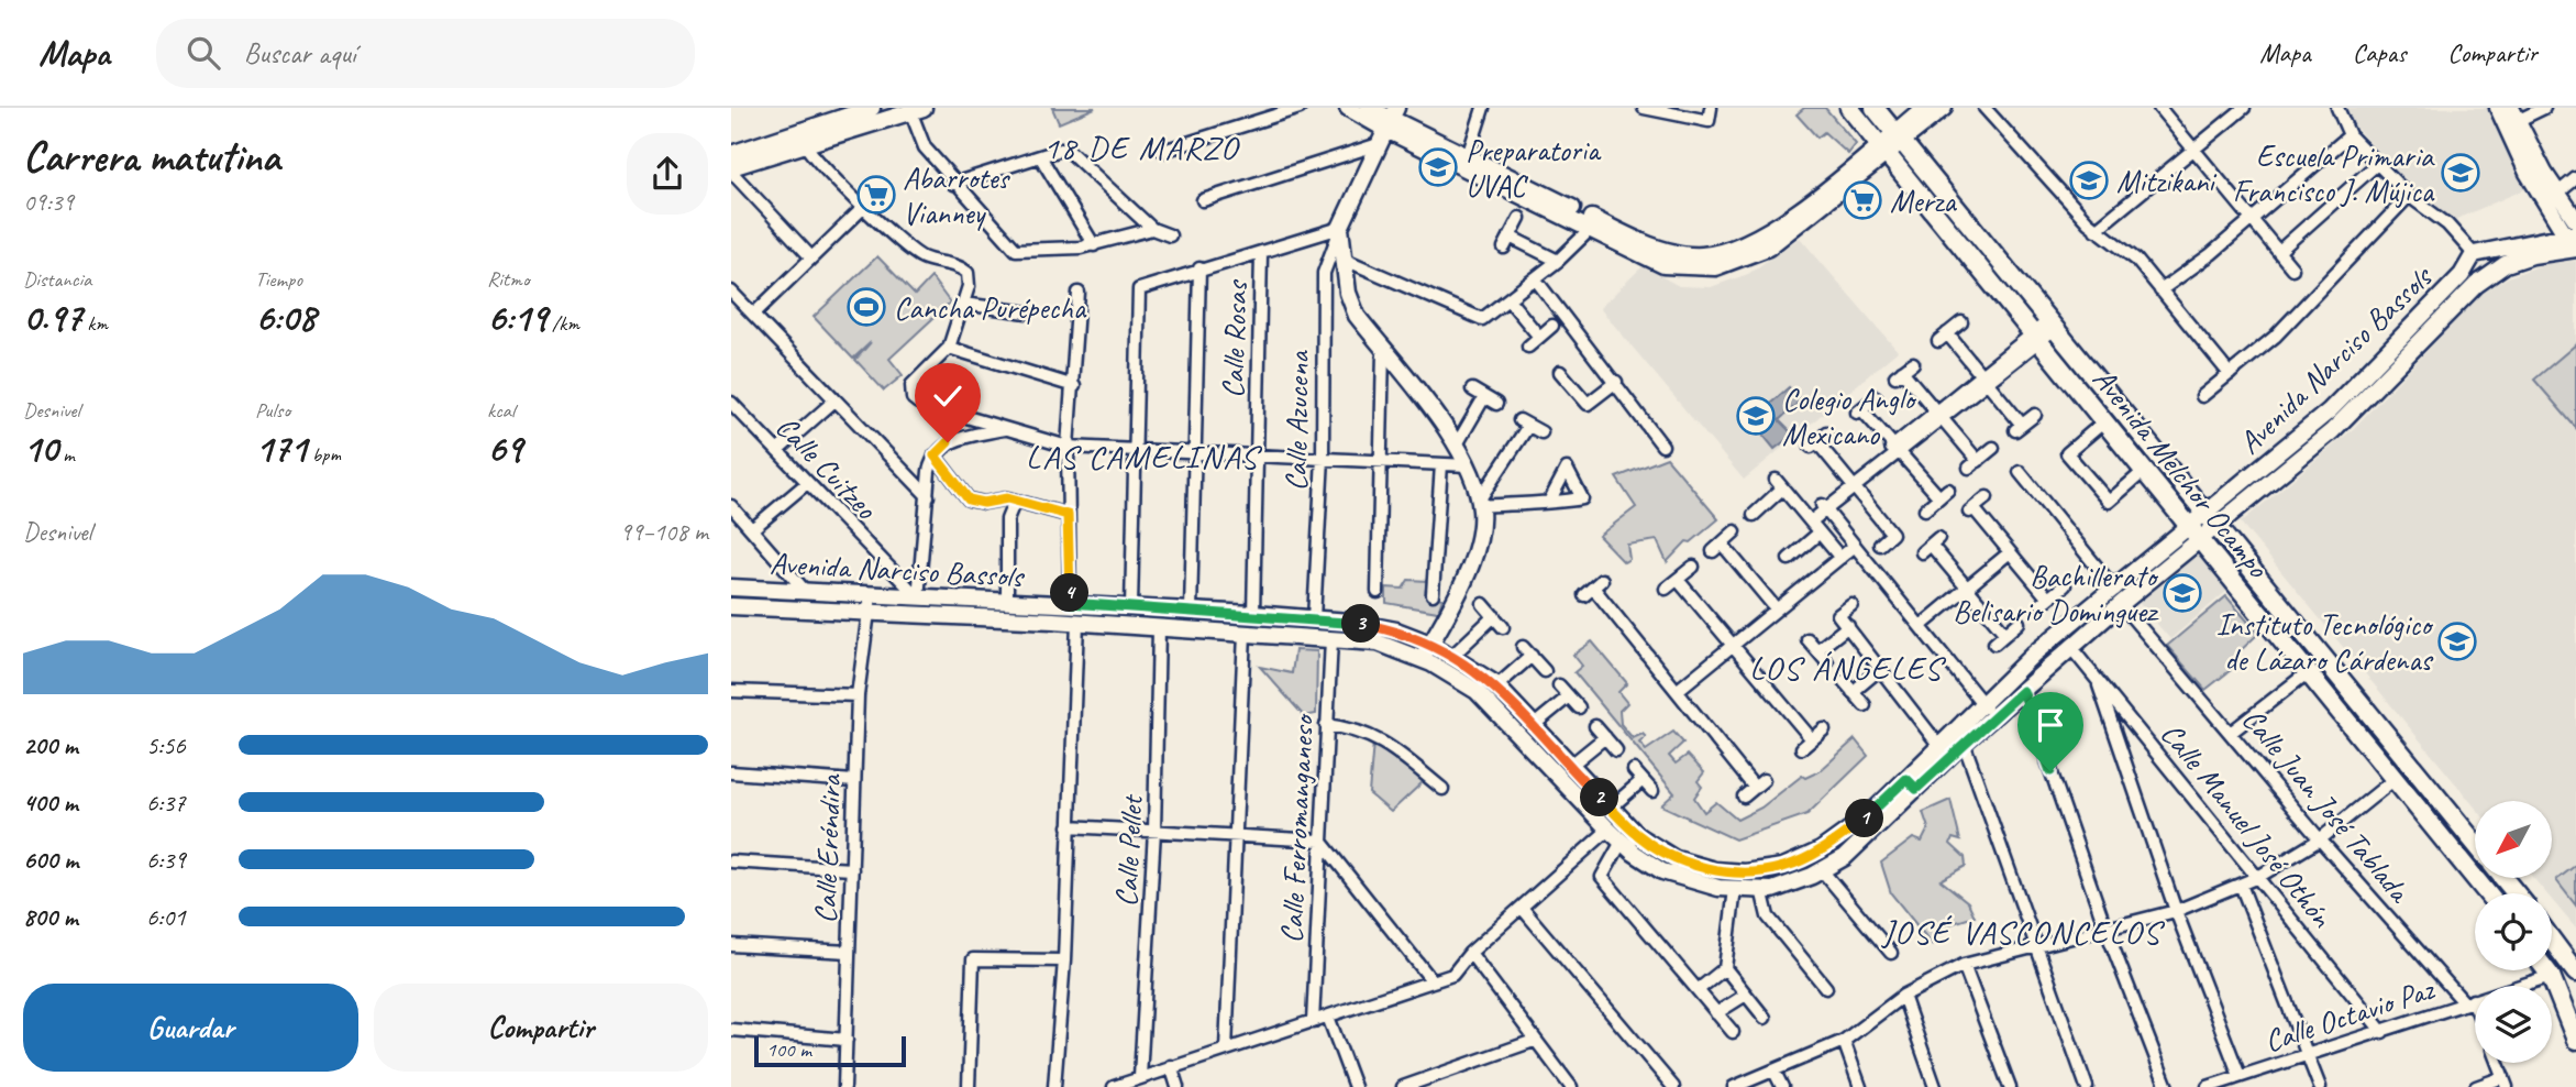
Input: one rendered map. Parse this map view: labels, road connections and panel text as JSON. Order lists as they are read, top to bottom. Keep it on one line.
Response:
{"streets":{"main road":["Avenida Melchor Ocampo"],"street":["Calle Rosas","Avenida Narciso Bassols","Calle Azucena","Calle Cuitzeo","Calle Juan José Tablada","Calle Manuel José Othón","Calle Ferromanganeso","Calle Eréndira","Calle Pellet","Calle Octavio Paz"]},"crossings":[["Calle Rosas","Avenida Narciso Bassols"],["Avenida Narciso Bassols","Calle Azucena"],["Avenida Narciso Bassols","Calle Cuitzeo"],["Avenida Narciso Bassols","Avenida Melchor Ocampo"],["Avenida Narciso Bassols","Calle Juan José Tablada"],["Avenida Narciso Bassols","Calle Manuel José Othón"],["Avenida Narciso Bassols","Calle Ferromanganeso"],["Avenida Narciso Bassols","Calle Eréndira"],["Avenida Narciso Bassols","Calle Pellet"],["Calle Juan José Tablada","Calle Octavio Paz"],["Calle Manuel José Othón","Calle Octavio Paz"]],"districts":["18 DE MARZO","LAS CAMELINAS","LOS ÁNGELES","JOSÉ VASCONCELOS"],"places":{"school or university":["Preparatoria UVAC","Escuela Primaria Francisco J. Mújica","Mitzikani","Colegio Anglo Mexicano","Bachillerato Belisario Dominguez","Instituto Tecnológico de Lázaro Cárdenas"],"supermarket":["Abarrotes Vianney","Merza"],"sports":["Cancha Purépecha"]},"scale_bar":"100 m","north":"bottom left","page":{"header":"Mapa","search":"Buscar aquí","nav":["Mapa","Capas","Compartir"],"heading":["Carrera matutina","09:39"],"stats":[["Distancia","0.97 km"],["Tiempo","6:08"],["Ritmo","6:19 /km"],["Desnivel","10 m"],["Pulso","171 bpm"],["kcal","69"]],"chart":["Desnivel","99–108 m"],"pins":["4","3","2","1"],"list":[{"name":"200 m","note":"5:56"},{"name":"400 m","note":"6:37"},{"name":"600 m","note":"6:39"},{"name":"800 m","note":"6:01"}],"buttons":["Guardar","Compartir"],"scale":"100 m"}}
